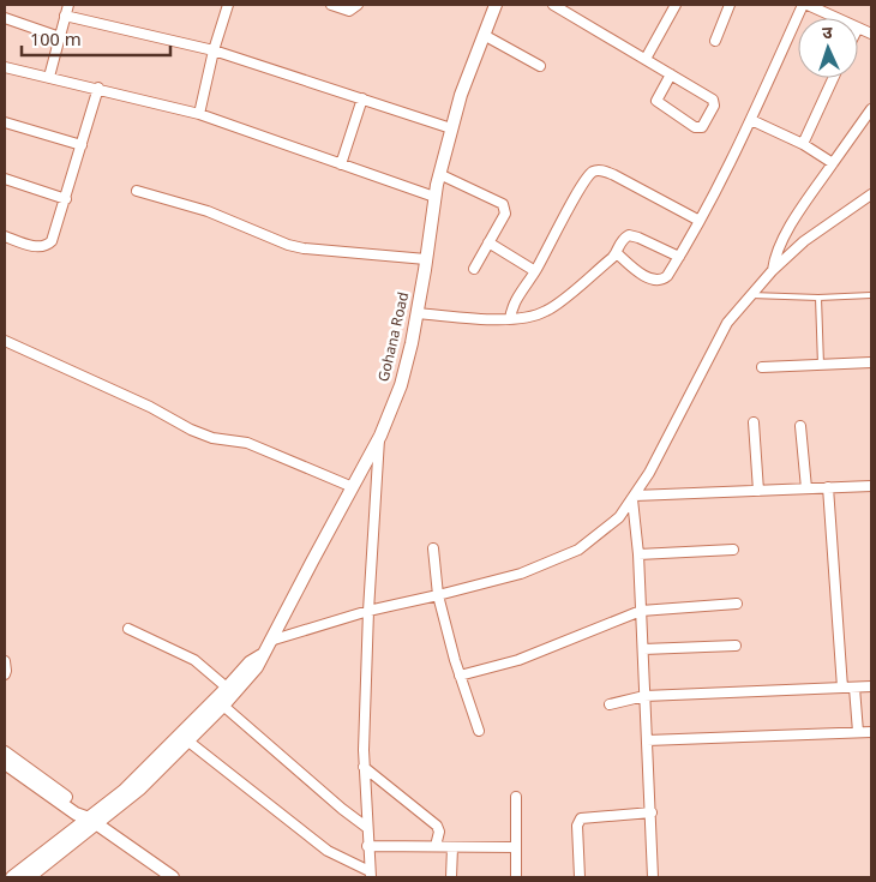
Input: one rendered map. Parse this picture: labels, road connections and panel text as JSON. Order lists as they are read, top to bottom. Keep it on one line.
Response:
{"streets":{"main road":["Gohana Road"]},"scale_bar":"100 m","north":"top"}
